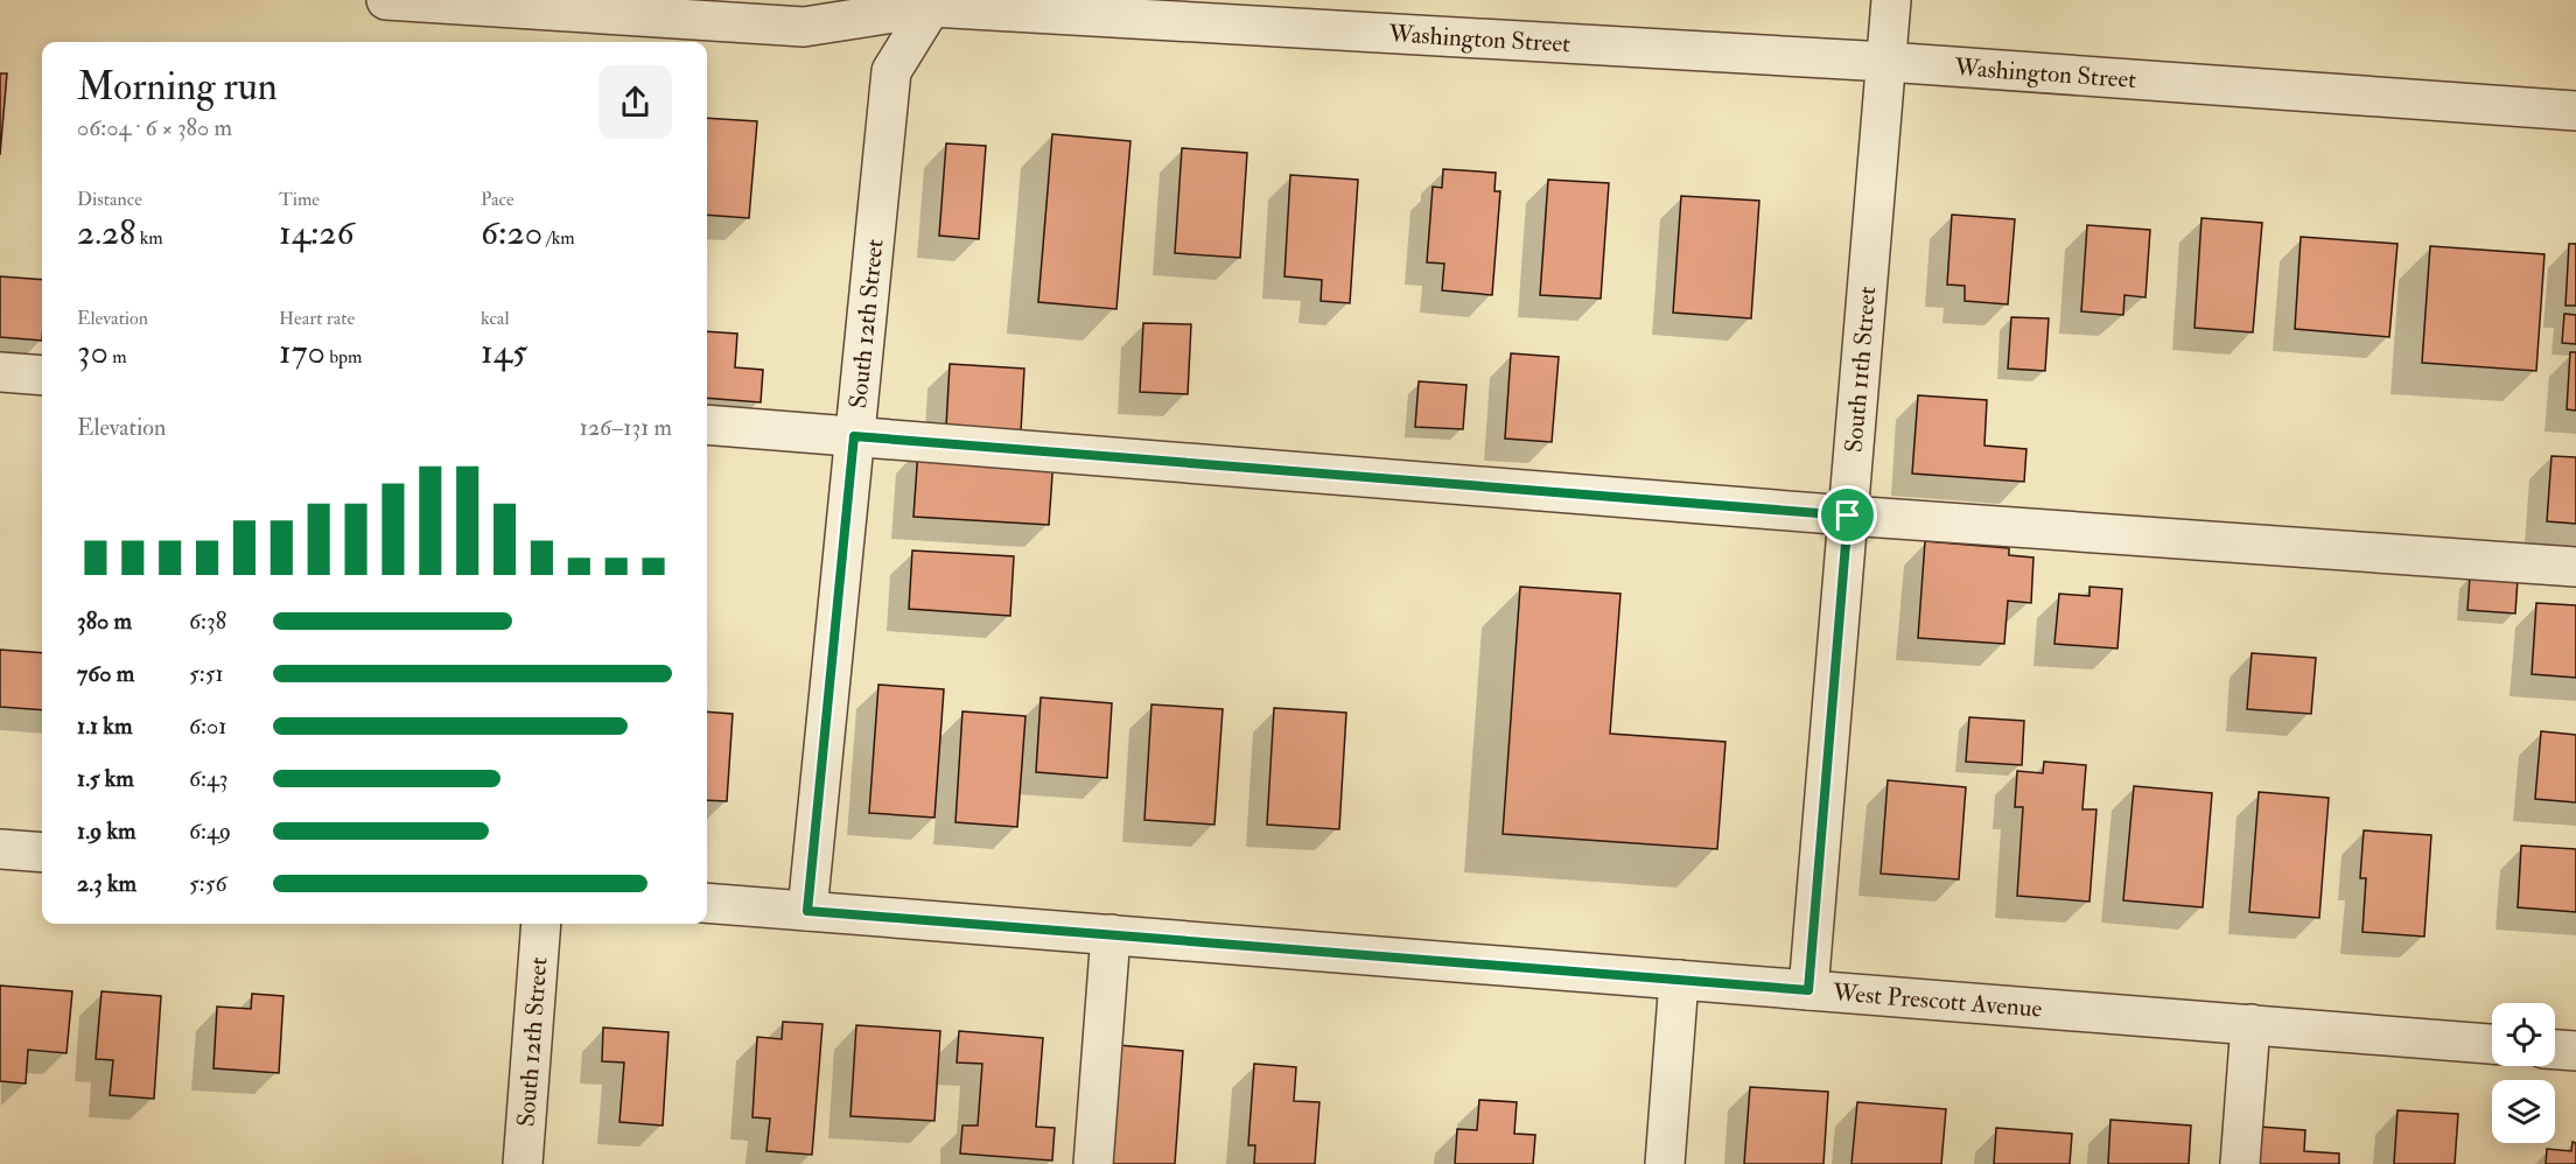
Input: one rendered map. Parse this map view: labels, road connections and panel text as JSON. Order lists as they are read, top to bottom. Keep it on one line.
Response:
{"streets":{"street":["Washington Street","South 12th Street","South 11th Street","West Prescott Avenue"]},"crossings":[["Washington Street","South 12th Street"],["Washington Street","South 11th Street"],["South 12th Street","West Prescott Avenue"],["South 11th Street","West Prescott Avenue"]],"page":{"heading":["Morning run","06:04 · 6 × 380 m"],"stats":[["Distance","2.28 km"],["Time","14:26"],["Pace","6:20 /km"],["Elevation","30 m"],["Heart rate","170 bpm"],["kcal","145"]],"chart":["Elevation","126–131 m"],"list":[{"name":"380 m","note":"6:38"},{"name":"760 m","note":"5:51"},{"name":"1.1 km","note":"6:01"},{"name":"1.5 km","note":"6:43"},{"name":"1.9 km","note":"6:49"},{"name":"2.3 km","note":"5:56"}]}}
